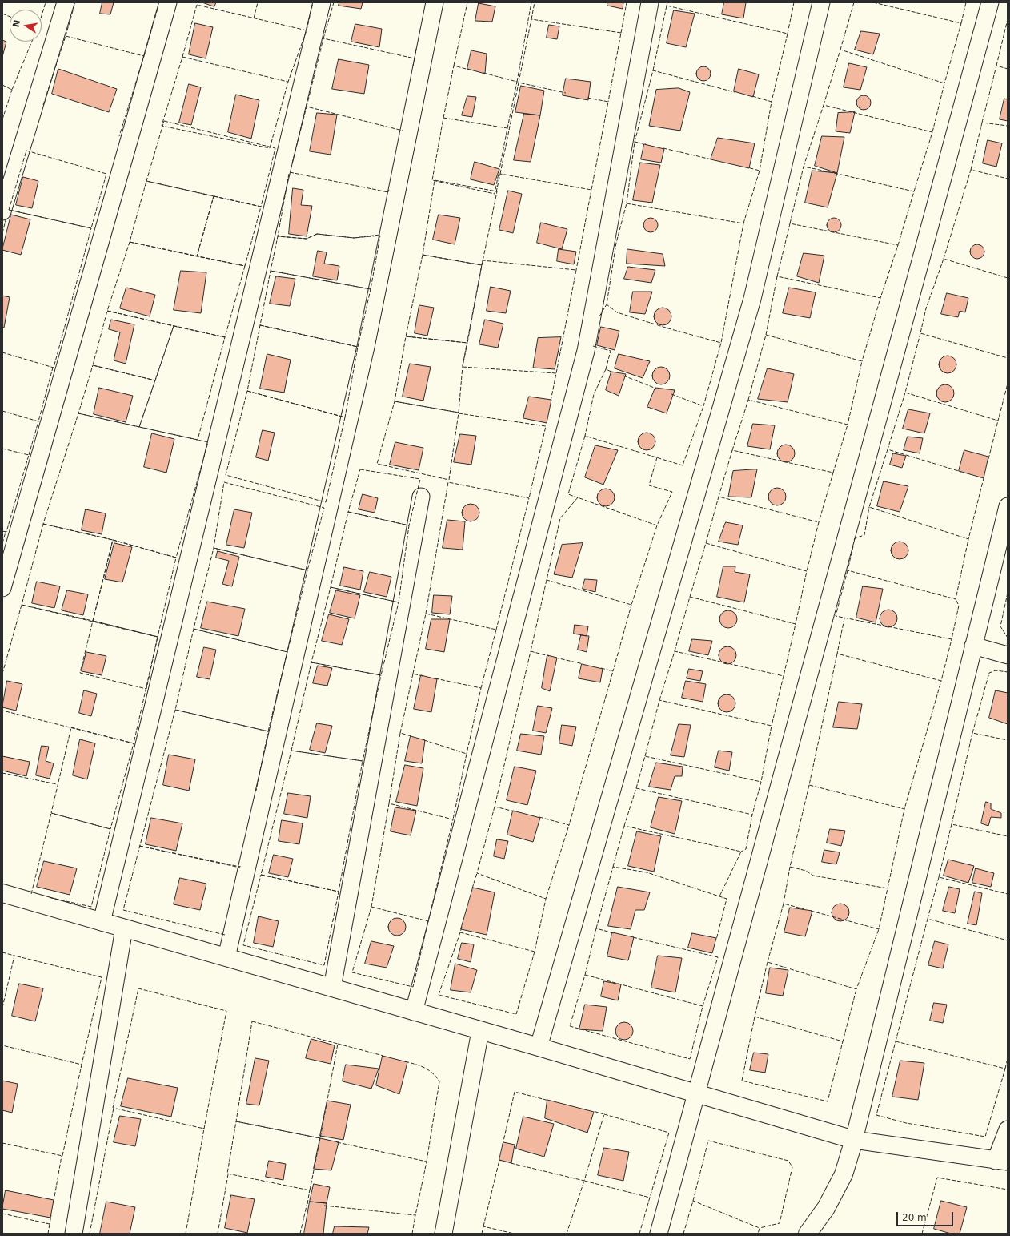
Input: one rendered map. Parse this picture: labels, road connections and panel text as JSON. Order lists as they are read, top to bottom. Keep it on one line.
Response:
{"scale_bar":"20 m","north":"left"}
